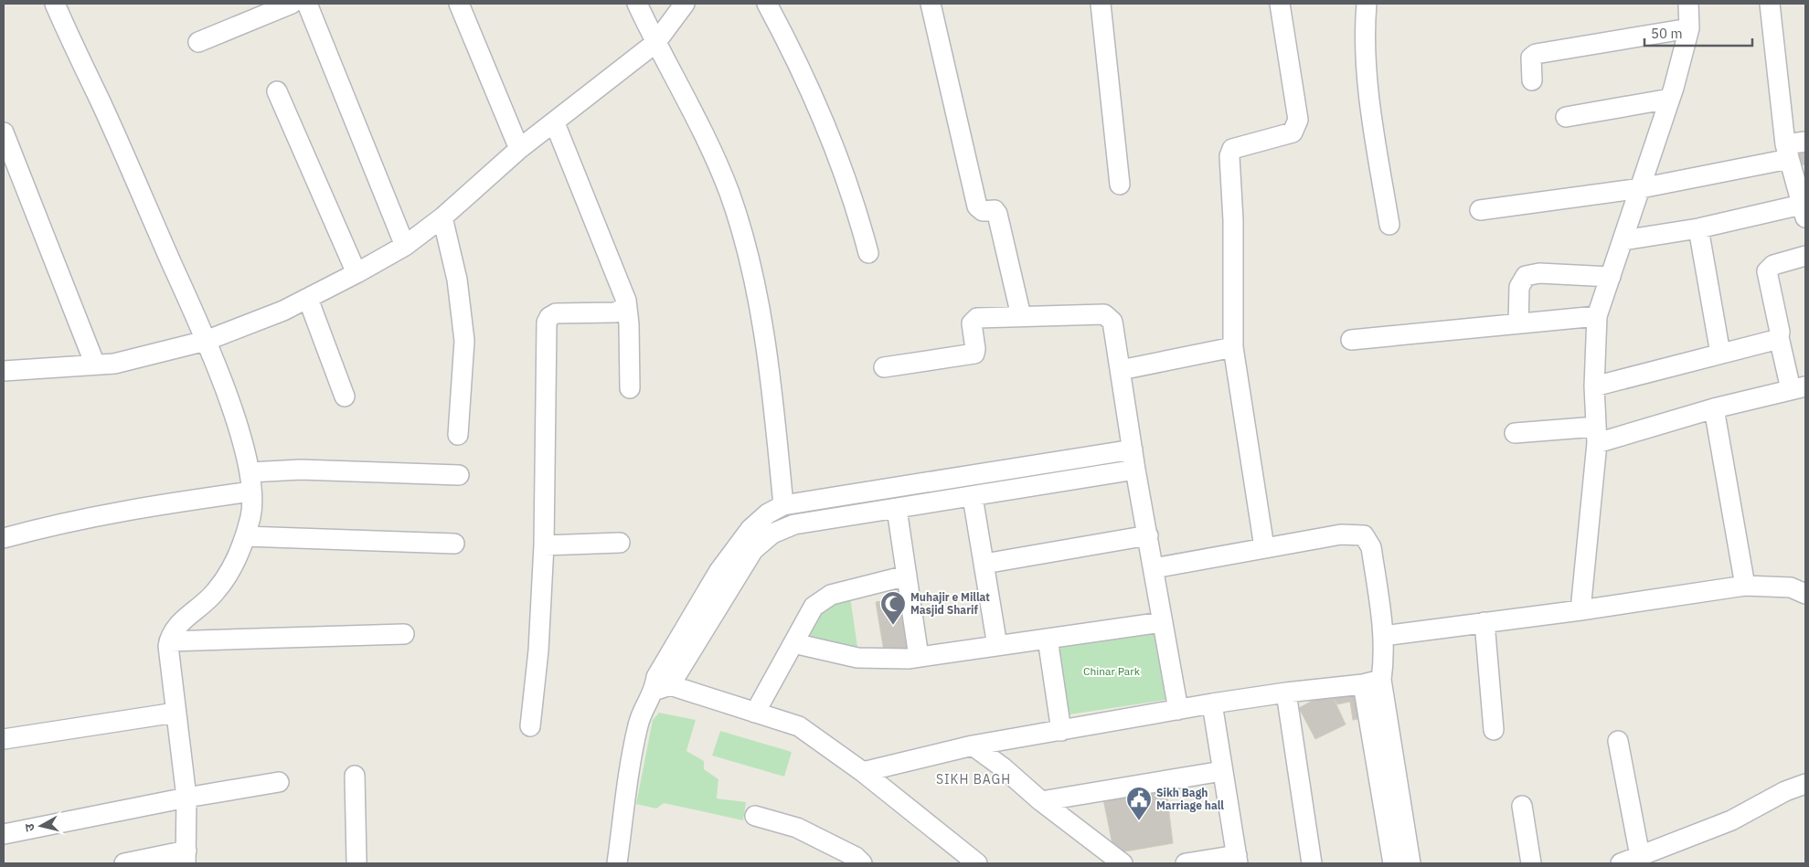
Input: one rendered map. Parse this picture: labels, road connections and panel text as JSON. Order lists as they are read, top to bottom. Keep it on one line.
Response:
{"districts":["SIKH BAGH"],"parks":["Chinar Park"],"places":{"mosque":["Muhajir e Millat Masjid Sharif"],"public building":["Sikh Bagh Marriage hall"]},"scale_bar":"50 m","north":"left"}
